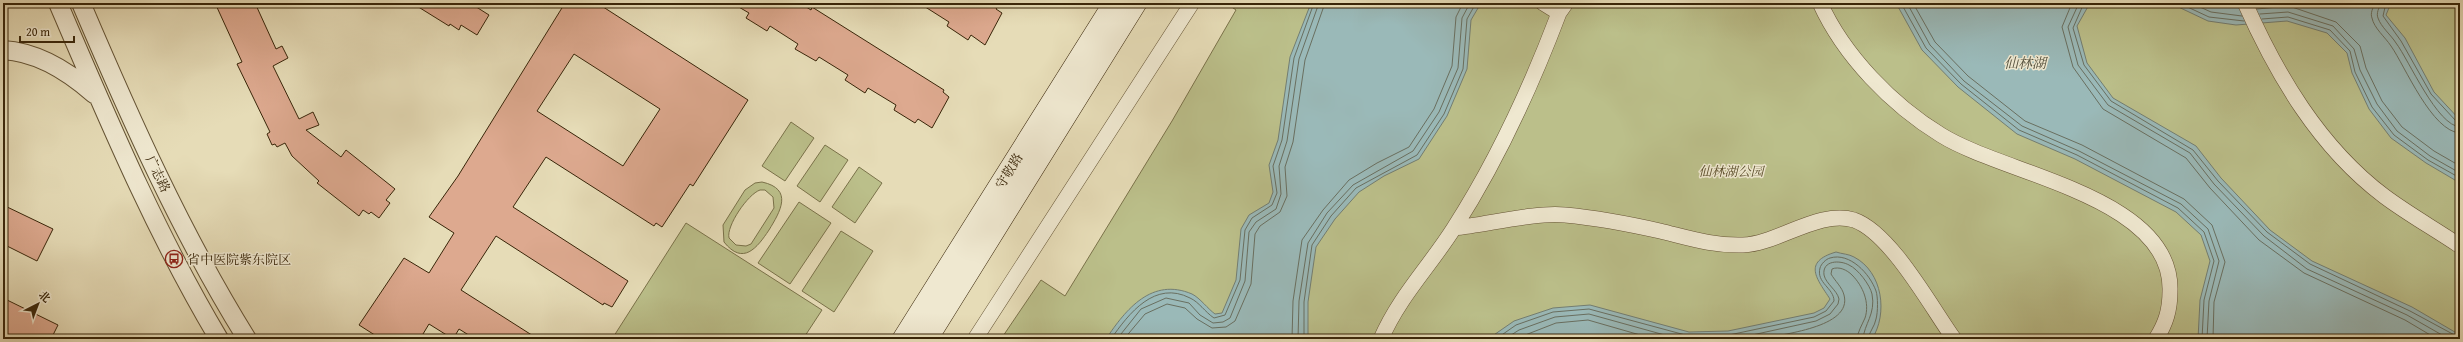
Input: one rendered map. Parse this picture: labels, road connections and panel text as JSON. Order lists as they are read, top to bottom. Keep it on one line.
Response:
{"streets":{"main road":["守敬路"],"street":["广志路"]},"water":["仙林湖"],"parks":["仙林湖公园"],"places":{"bus stop":["省中医院紫东院区"]},"scale_bar":"20 m","north":"top right"}
